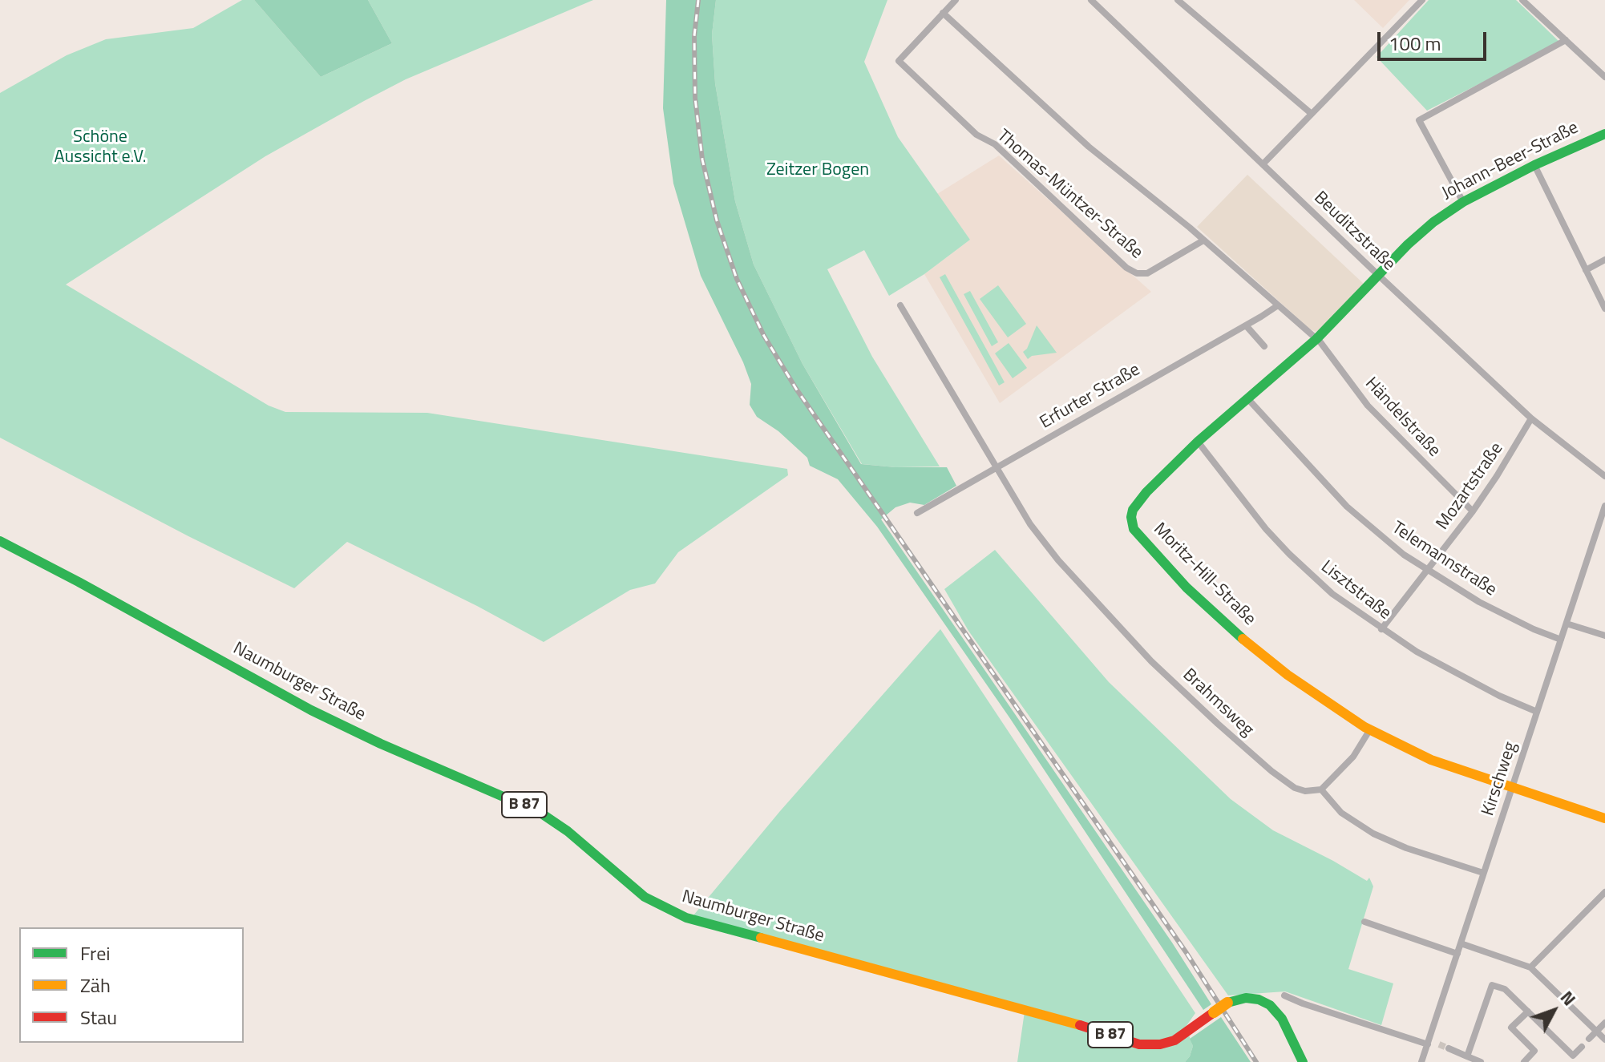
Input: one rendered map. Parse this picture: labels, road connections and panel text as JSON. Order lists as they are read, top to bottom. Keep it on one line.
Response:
{"streets":{"main road":["Johann-Beer-Straße","Moritz-Hill-Straße","Naumburger Straße","B 87"],"street":["Thomas-Müntzer-Straße","Beuditzstraße","Erfurter Straße","Händelstraße","Mozartstraße","Telemannstraße","Lisztstraße","Brahmsweg","Kirschweg"]},"crossings":[["Johann-Beer-Straße","Beuditzstraße"],["Johann-Beer-Straße","Moritz-Hill-Straße"],["Beuditzstraße","Mozartstraße"],["Beuditzstraße","Moritz-Hill-Straße"],["Erfurter Straße","Brahmsweg"],["Händelstraße","Mozartstraße"],["Händelstraße","Moritz-Hill-Straße"],["Mozartstraße","Telemannstraße"],["Mozartstraße","Lisztstraße"],["Telemannstraße","Moritz-Hill-Straße"],["Telemannstraße","Kirschweg"],["Moritz-Hill-Straße","Lisztstraße"],["Moritz-Hill-Straße","Kirschweg"],["Lisztstraße","Kirschweg"]],"parks":["Schöne Aussicht e.V.","Zeitzer Bogen"],"legend":["Frei","Zäh","Stau"],"scale_bar":"100 m","north":"top right"}
